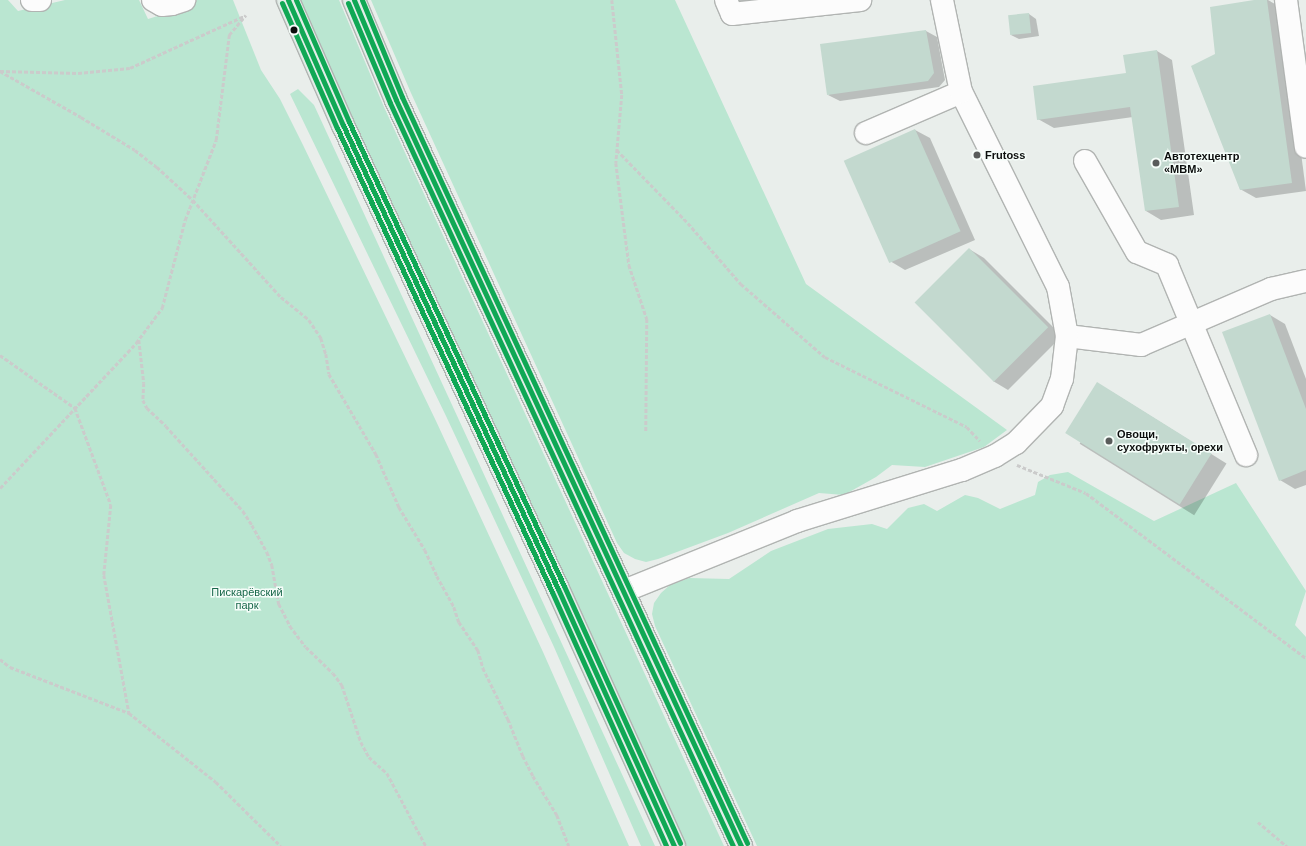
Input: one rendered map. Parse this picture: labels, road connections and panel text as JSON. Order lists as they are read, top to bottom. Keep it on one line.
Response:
{"parks":["Пискарёвский парк"],"places":["Frutoss","Автотехцентр «МВМ»","Овощи, сухофрукты, орехи"]}
